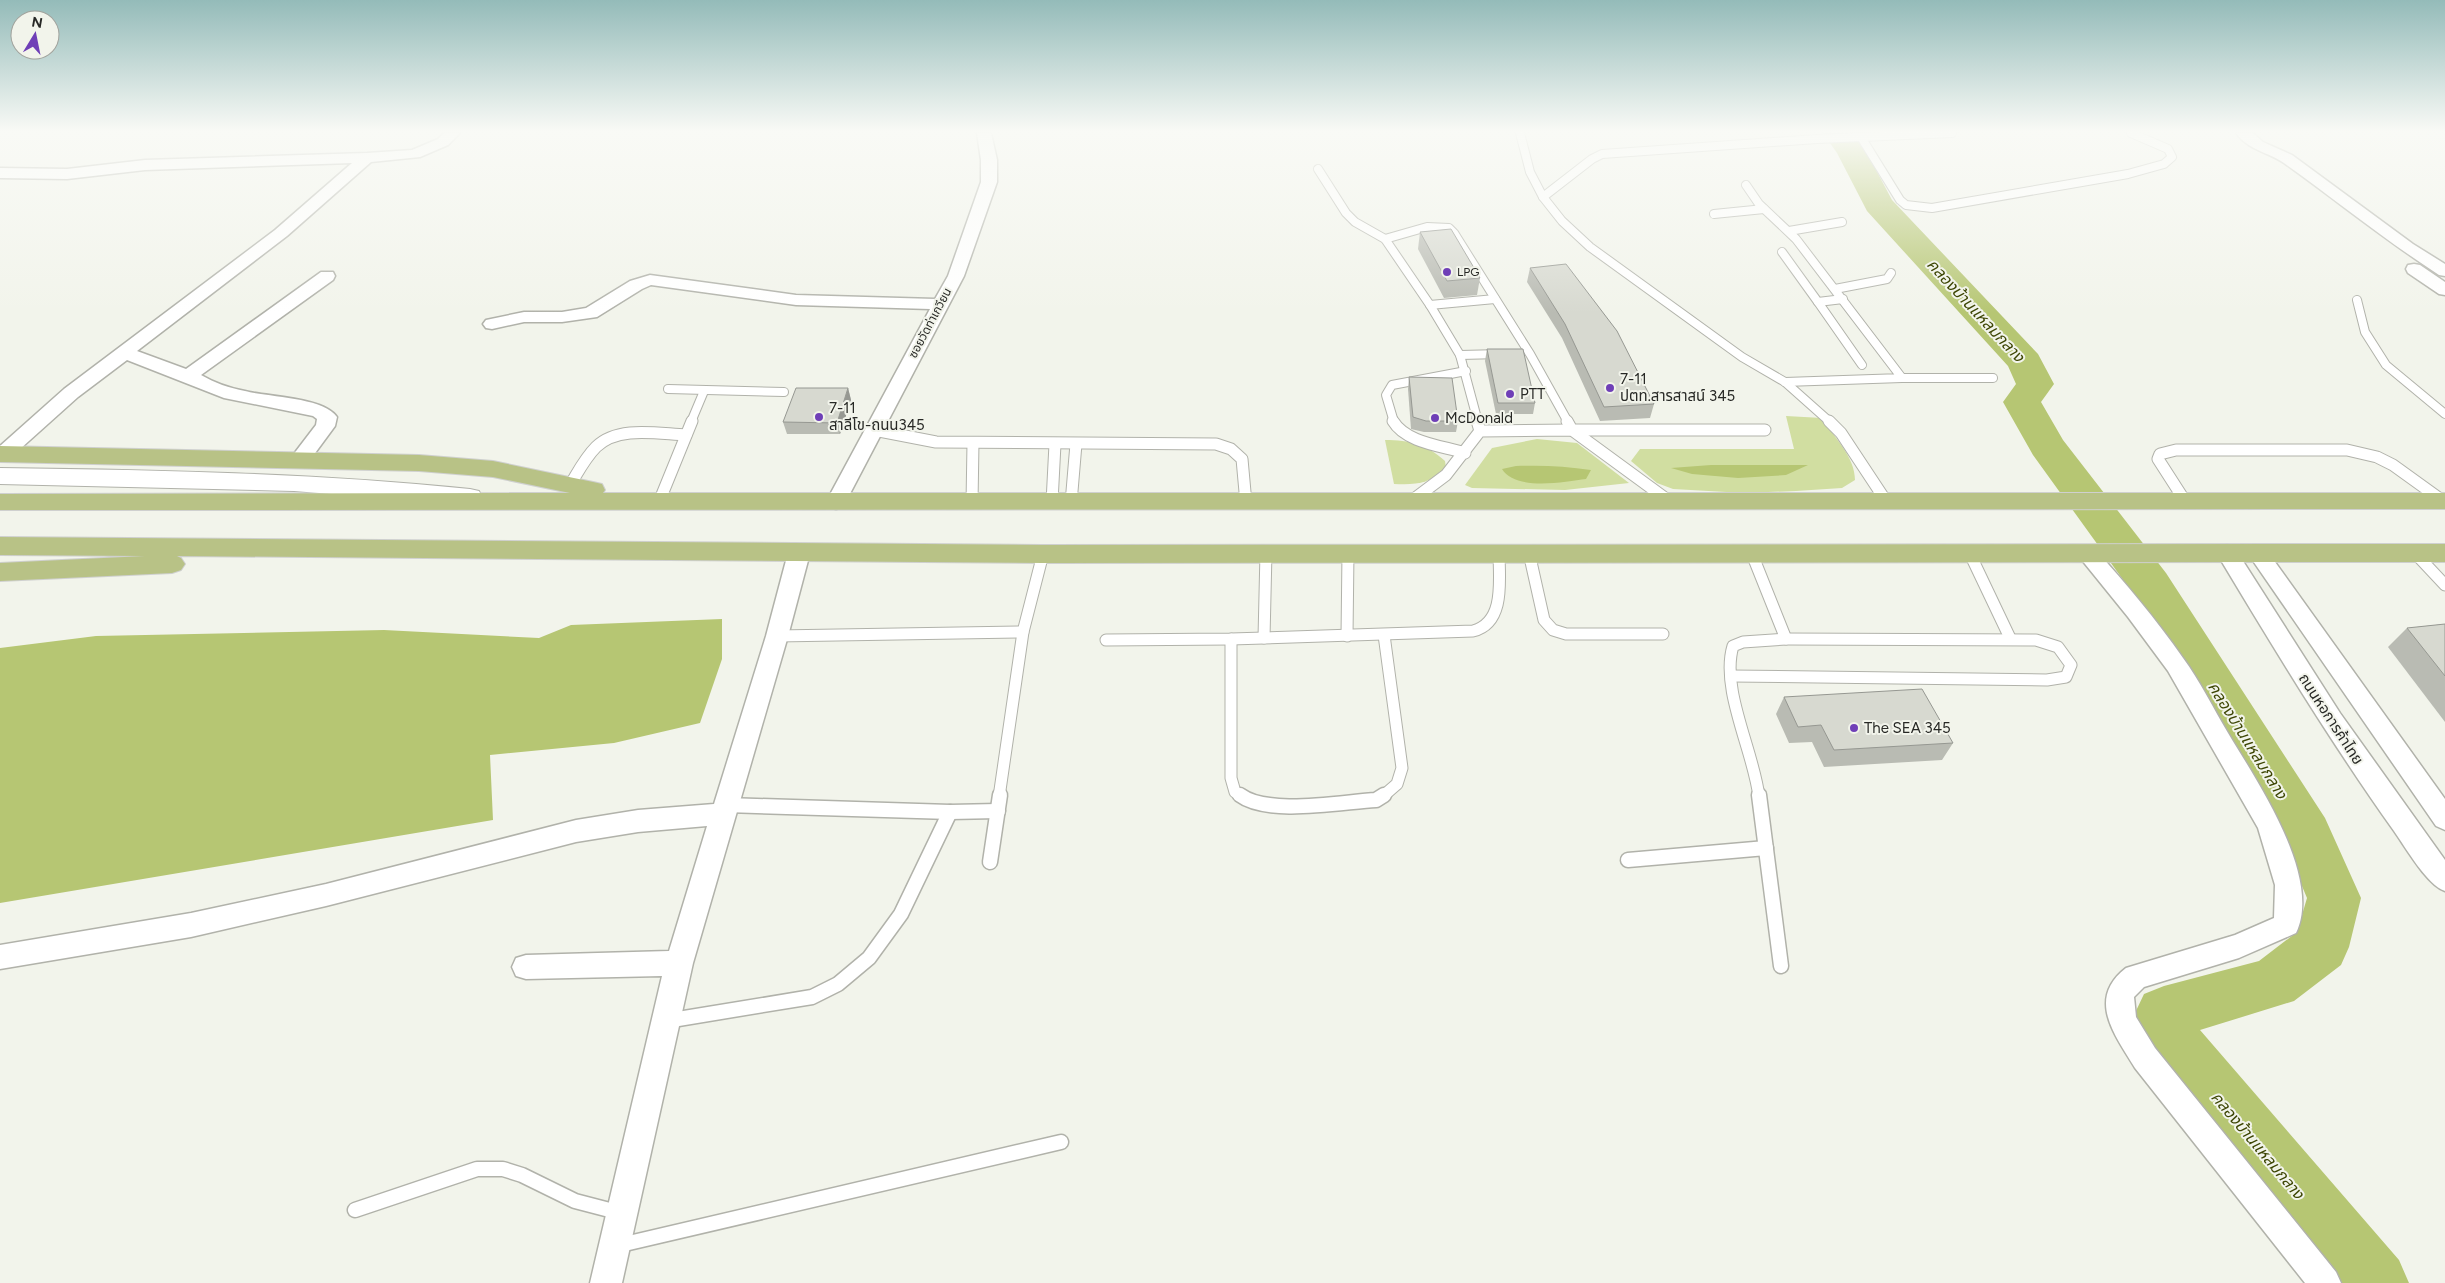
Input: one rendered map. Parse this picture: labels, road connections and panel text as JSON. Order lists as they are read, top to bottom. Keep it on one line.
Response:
{"streets":{"street":["ซอยวัดท่าเกวียน","ถนนหอการค้าไทย"]},"water":["คลองบ้านแหลมกลาง"],"places":["LPG","7-11 ปตท.สารสาสน์ 345","PTT","7-11 สาลีโข-ถนน345","McDonald","The SEA 345"],"north":"top"}
